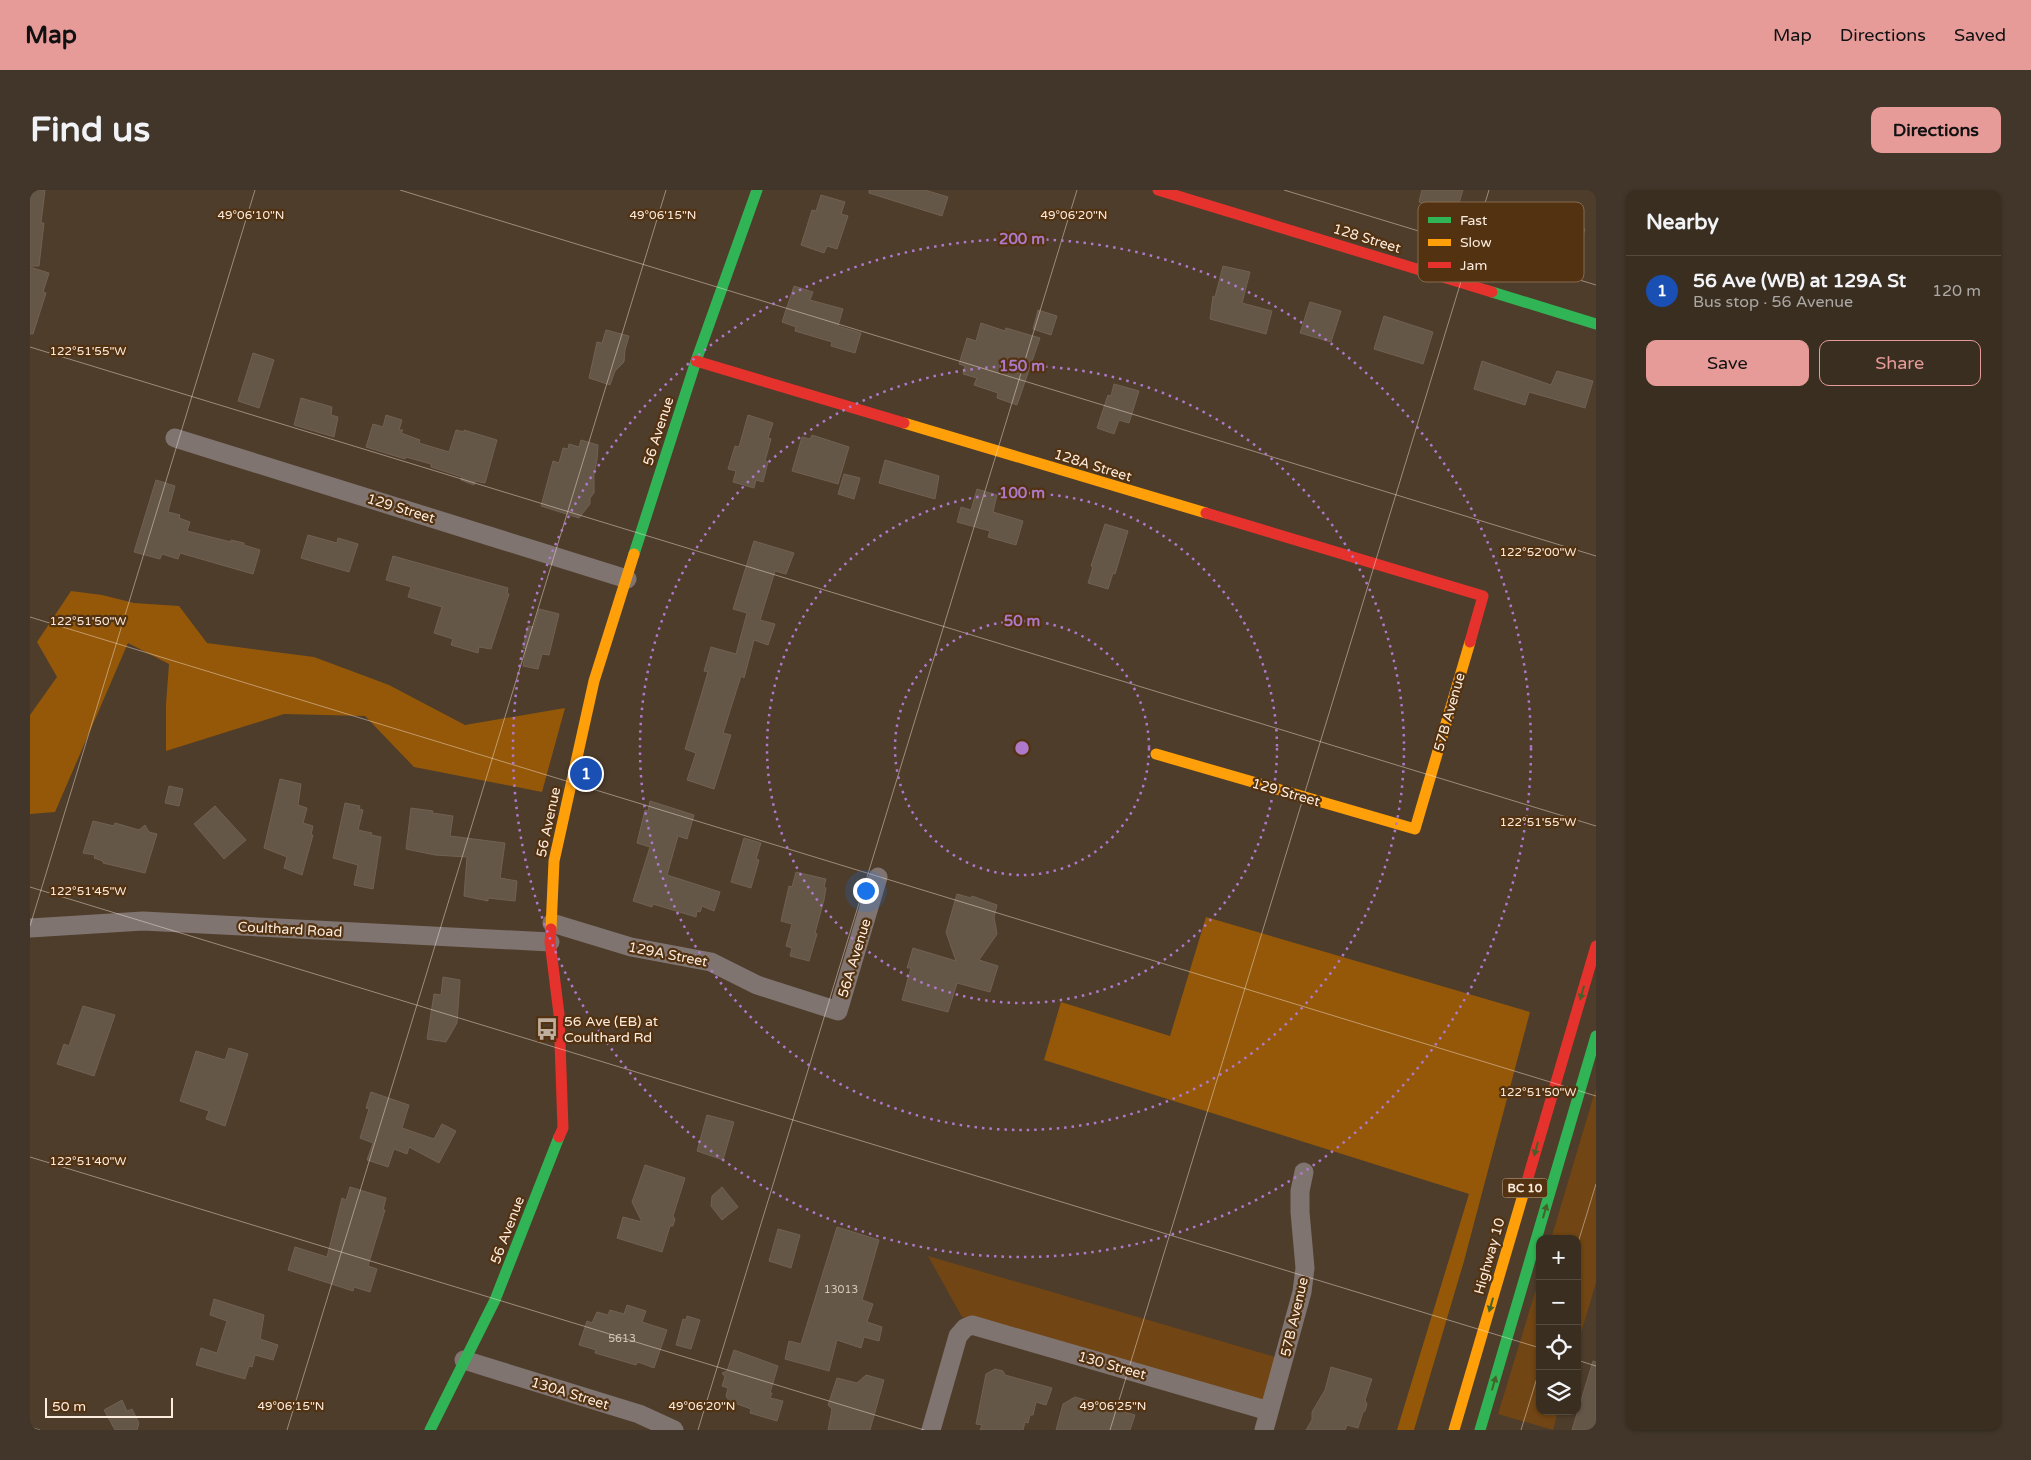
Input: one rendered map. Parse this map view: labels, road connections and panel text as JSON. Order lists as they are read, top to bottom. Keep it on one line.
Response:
{"streets":{"main road":["128 Street","56 Avenue","128A Street","129 Street","57B Avenue","BC 10","Highway 10"],"street":["Coulthard Road","129A Street","56A Avenue","130 Street","130A Street"]},"crossings":[["56 Avenue","128A Street"],["56 Avenue","129 Street"],["56 Avenue","Coulthard Road"],["56 Avenue","129A Street"],["56 Avenue","130A Street"],["128A Street","57B Avenue"],["129 Street","57B Avenue"],["57B Avenue","130 Street"],["Coulthard Road","129A Street"],["129A Street","56A Avenue"]],"places":{"bus stop":["56 Ave (EB) at Coulthard Rd"]},"house_numbers":["13013","5613"],"legend":["Fast","Slow","Jam"],"scale_bar":"50 m","page":{"header":"Map","nav":["Map","Directions","Saved"],"buttons":["Directions",["Save","Share"]],"title":"Find us","heading":"Nearby","list":[{"mark":"1","name":"56 Ave (WB) at 129A St","note":"Bus stop · 56 Avenue","value":"120 m"}],"pins":"1","map_buttons":["+","−"],"scale":"50 m"},"coordinates":["49°06'10\"N","49°06'15\"N","49°06'20\"N","122°51'55\"W","122°52'00\"W","122°51'50\"W","122°51'45\"W","122°51'40\"W","49°06'25\"N"],"rings":["200 m","150 m","100 m","50 m"]}
